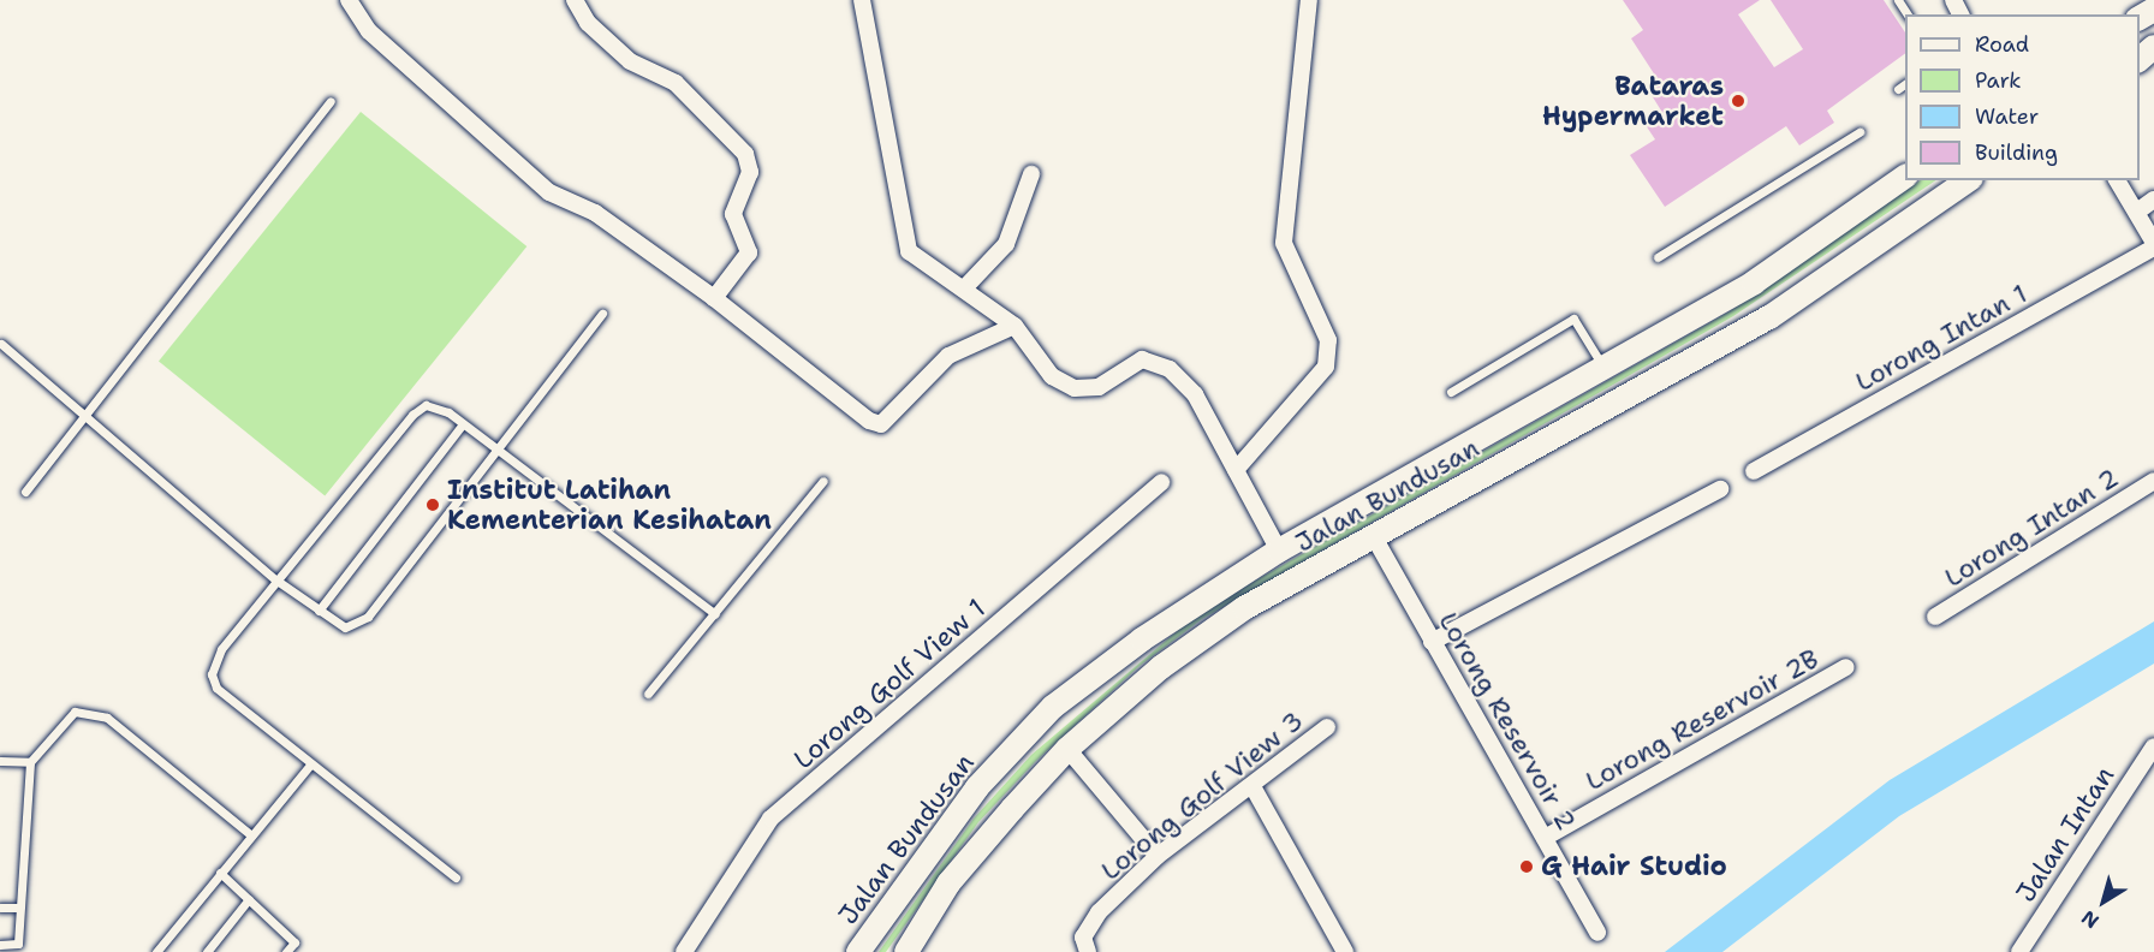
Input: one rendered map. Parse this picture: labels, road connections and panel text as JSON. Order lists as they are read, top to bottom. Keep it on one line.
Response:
{"streets":{"main road":["Jalan Bundusan"],"street":["Lorong Intan 1","Lorong Intan 2","Lorong Golf View 1","Lorong Reservoir 2B","Lorong Reservoir 2","Lorong Golf View 3","Jalan Intan"]},"crossings":[["Jalan Bundusan","Lorong Reservoir 2"],["Lorong Reservoir 2B","Lorong Reservoir 2"]],"places":["Bataras Hypermarket","Institut Latihan Kementerian Kesihatan","G Hair Studio"],"legend":["Road","Park","Water","Building"],"north":"bottom left"}
